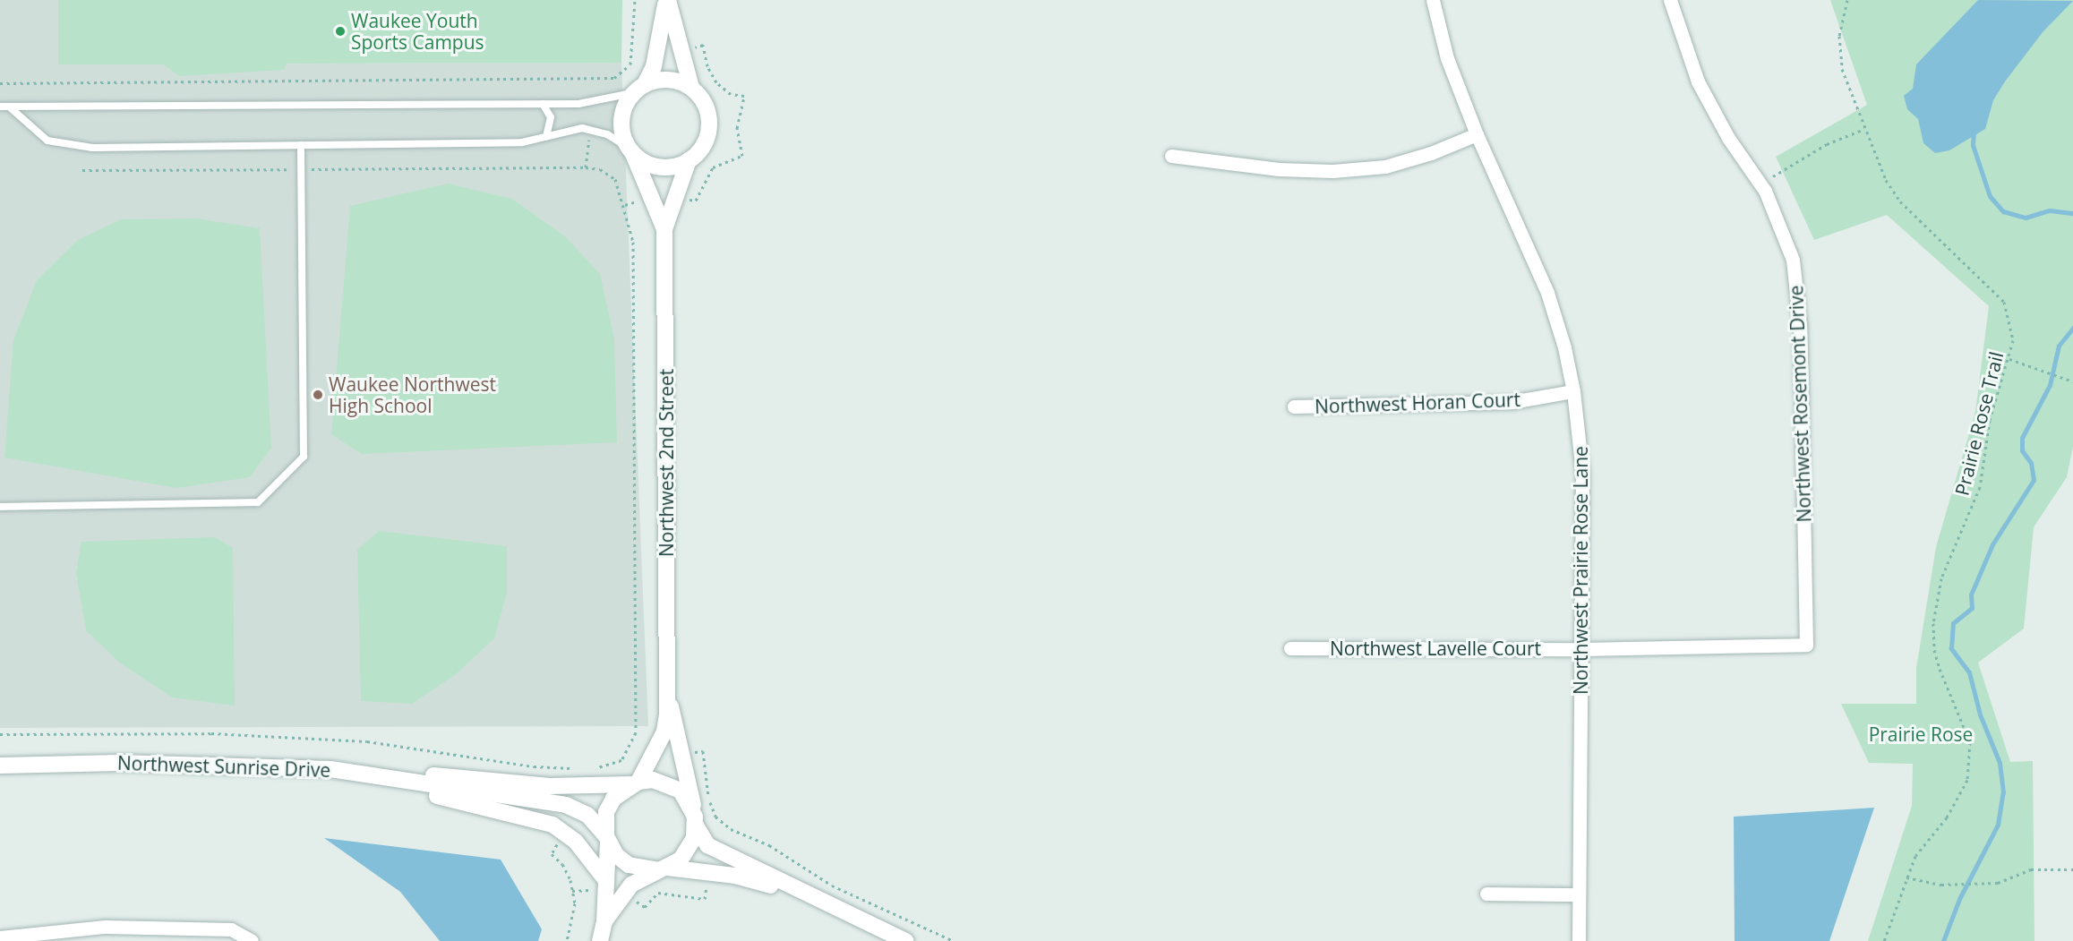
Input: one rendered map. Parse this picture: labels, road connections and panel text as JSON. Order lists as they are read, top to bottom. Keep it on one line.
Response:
{"streets":{"street":["Northwest Horan Court","Northwest Rosemont Drive","Northwest 2nd Street","Northwest Prairie Rose Lane","Northwest Lavelle Court","Northwest Sunrise Drive"],"path":["Prairie Rose Trail"]},"crossings":[["Northwest Horan Court","Northwest Prairie Rose Lane"],["Northwest Rosemont Drive","Northwest Lavelle Court"],["Northwest 2nd Street","Northwest Sunrise Drive"],["Northwest Prairie Rose Lane","Northwest Lavelle Court"]],"parks":["Prairie Rose"],"places":["Waukee Youth Sports Campus","Waukee Northwest High School"]}
